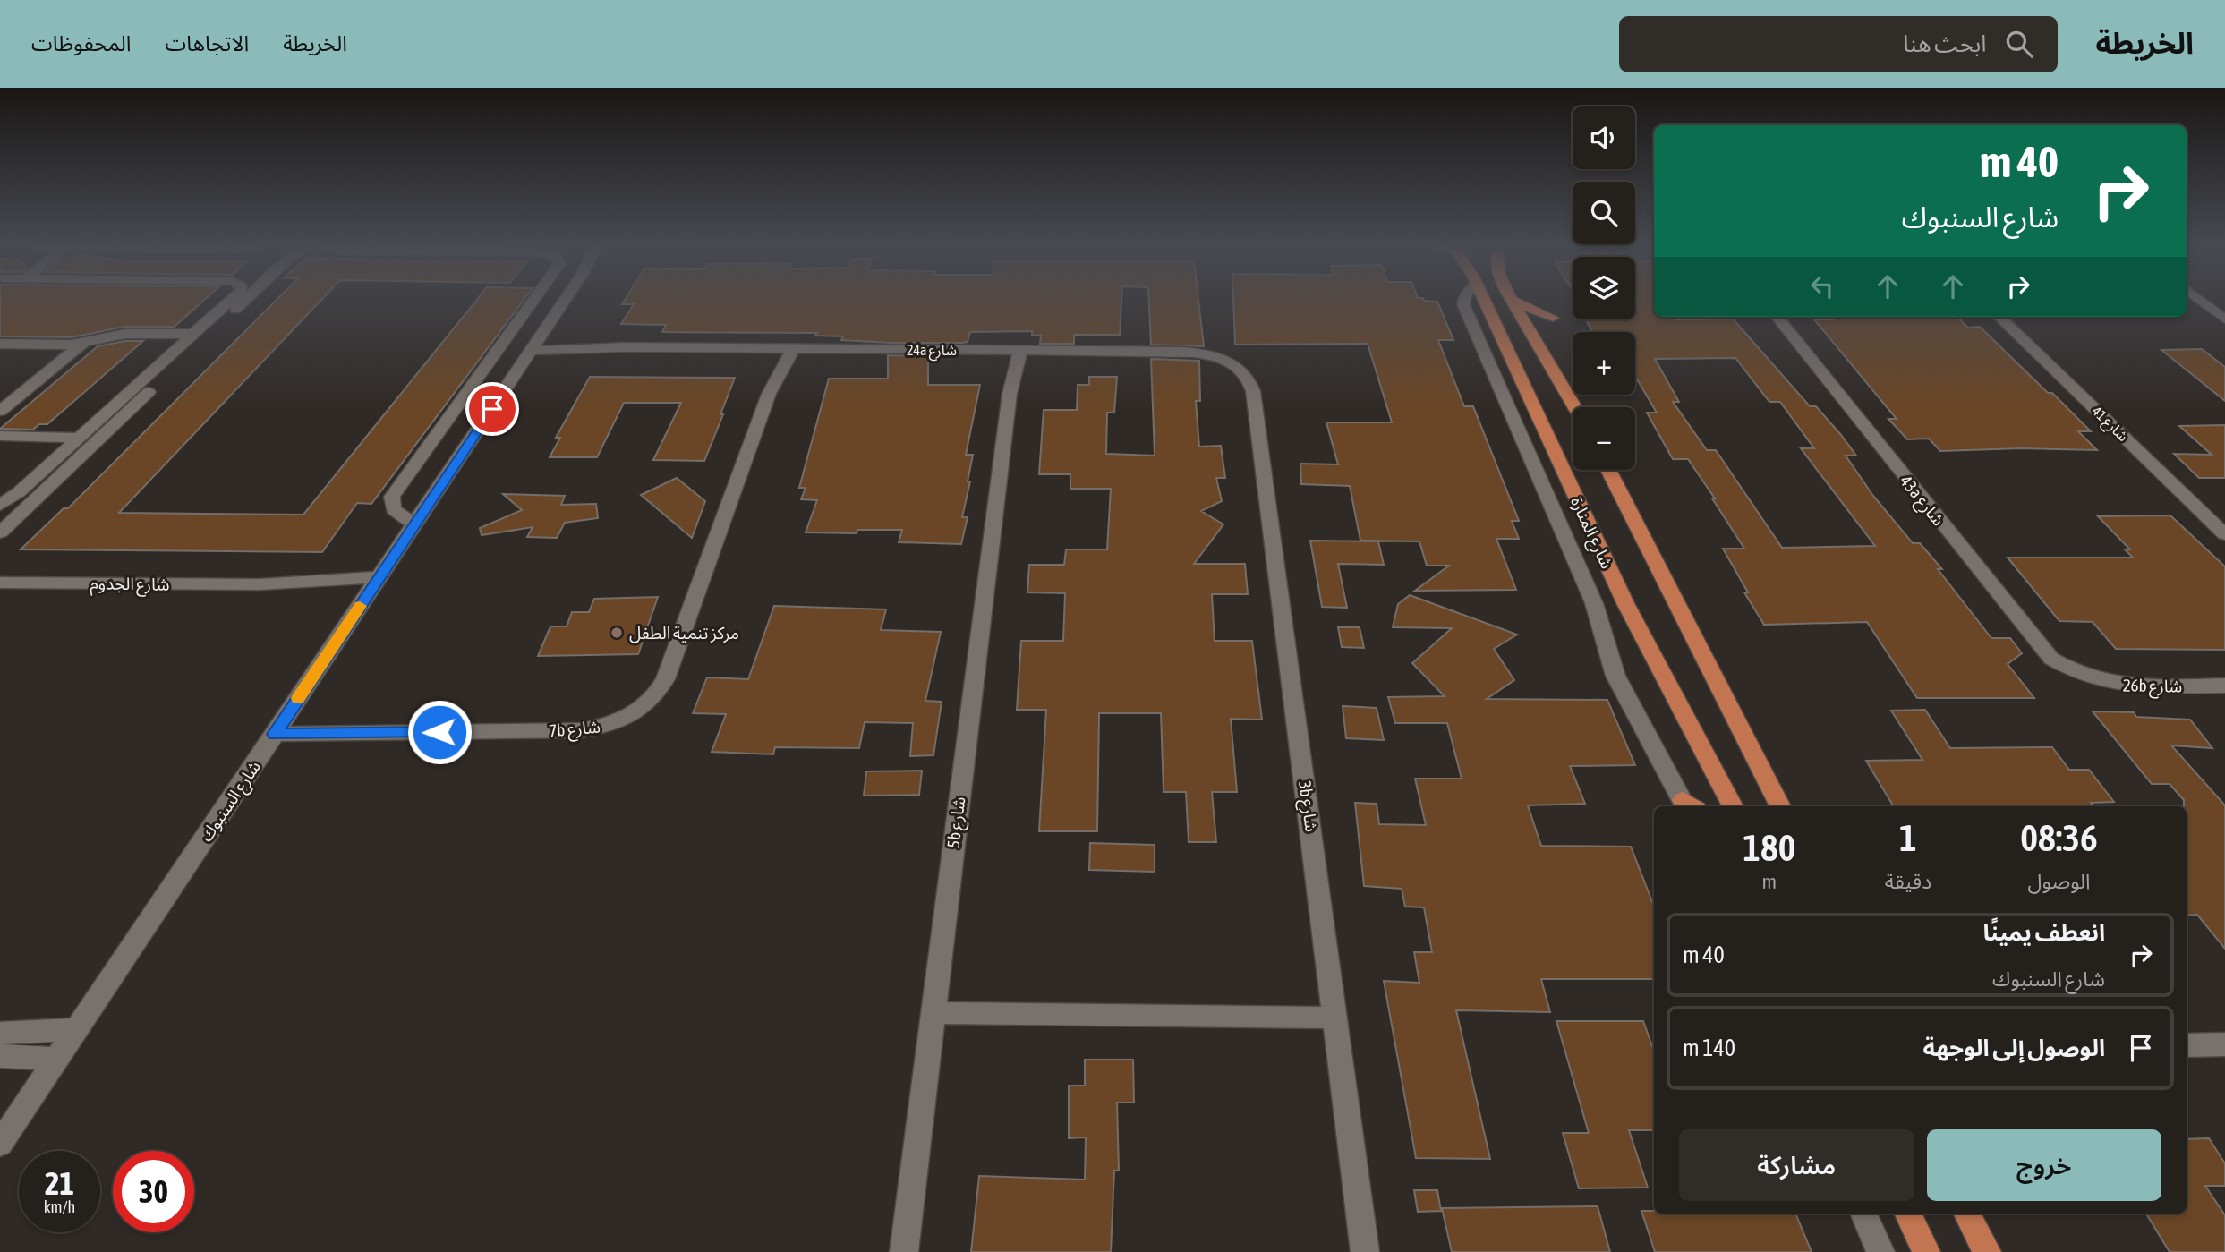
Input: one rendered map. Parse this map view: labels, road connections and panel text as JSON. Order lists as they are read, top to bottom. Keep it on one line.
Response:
{"streets":{"main road":["شارع المنارة"],"street":["24a شارع","شارع 41","43a شارع","شارع الجدوم","26b شارع","7b شارع","شارع السنبوك","3b شارع","5b شارع"]},"crossings":[["24a شارع","7b شارع"],["24a شارع","شارع السنبوك"],["24a شارع","3b شارع"],["24a شارع","5b شارع"],["43a شارع","26b شارع"],["شارع الجدوم","شارع السنبوك"],["7b شارع","شارع السنبوك"]],"places":["مركز تنمية الطفل"],"page":{"header":"الخريطة","search":"ابحث هنا","nav":["الخريطة","الاتجاهات","المحفوظات"],"map_buttons":["+","−"],"turn":["40 m","شارع السنبوك"],"eta":["08:36","الوصول","1","دقيقة","180","m"],"list":[{"name":"انعطف يمينًا","note":"شارع السنبوك","value":"40 m"},{"name":"الوصول إلى الوجهة","value":"140 m"}],"buttons":["خروج","مشاركة"],"speed":"21 km/h","limit":"30"}}
